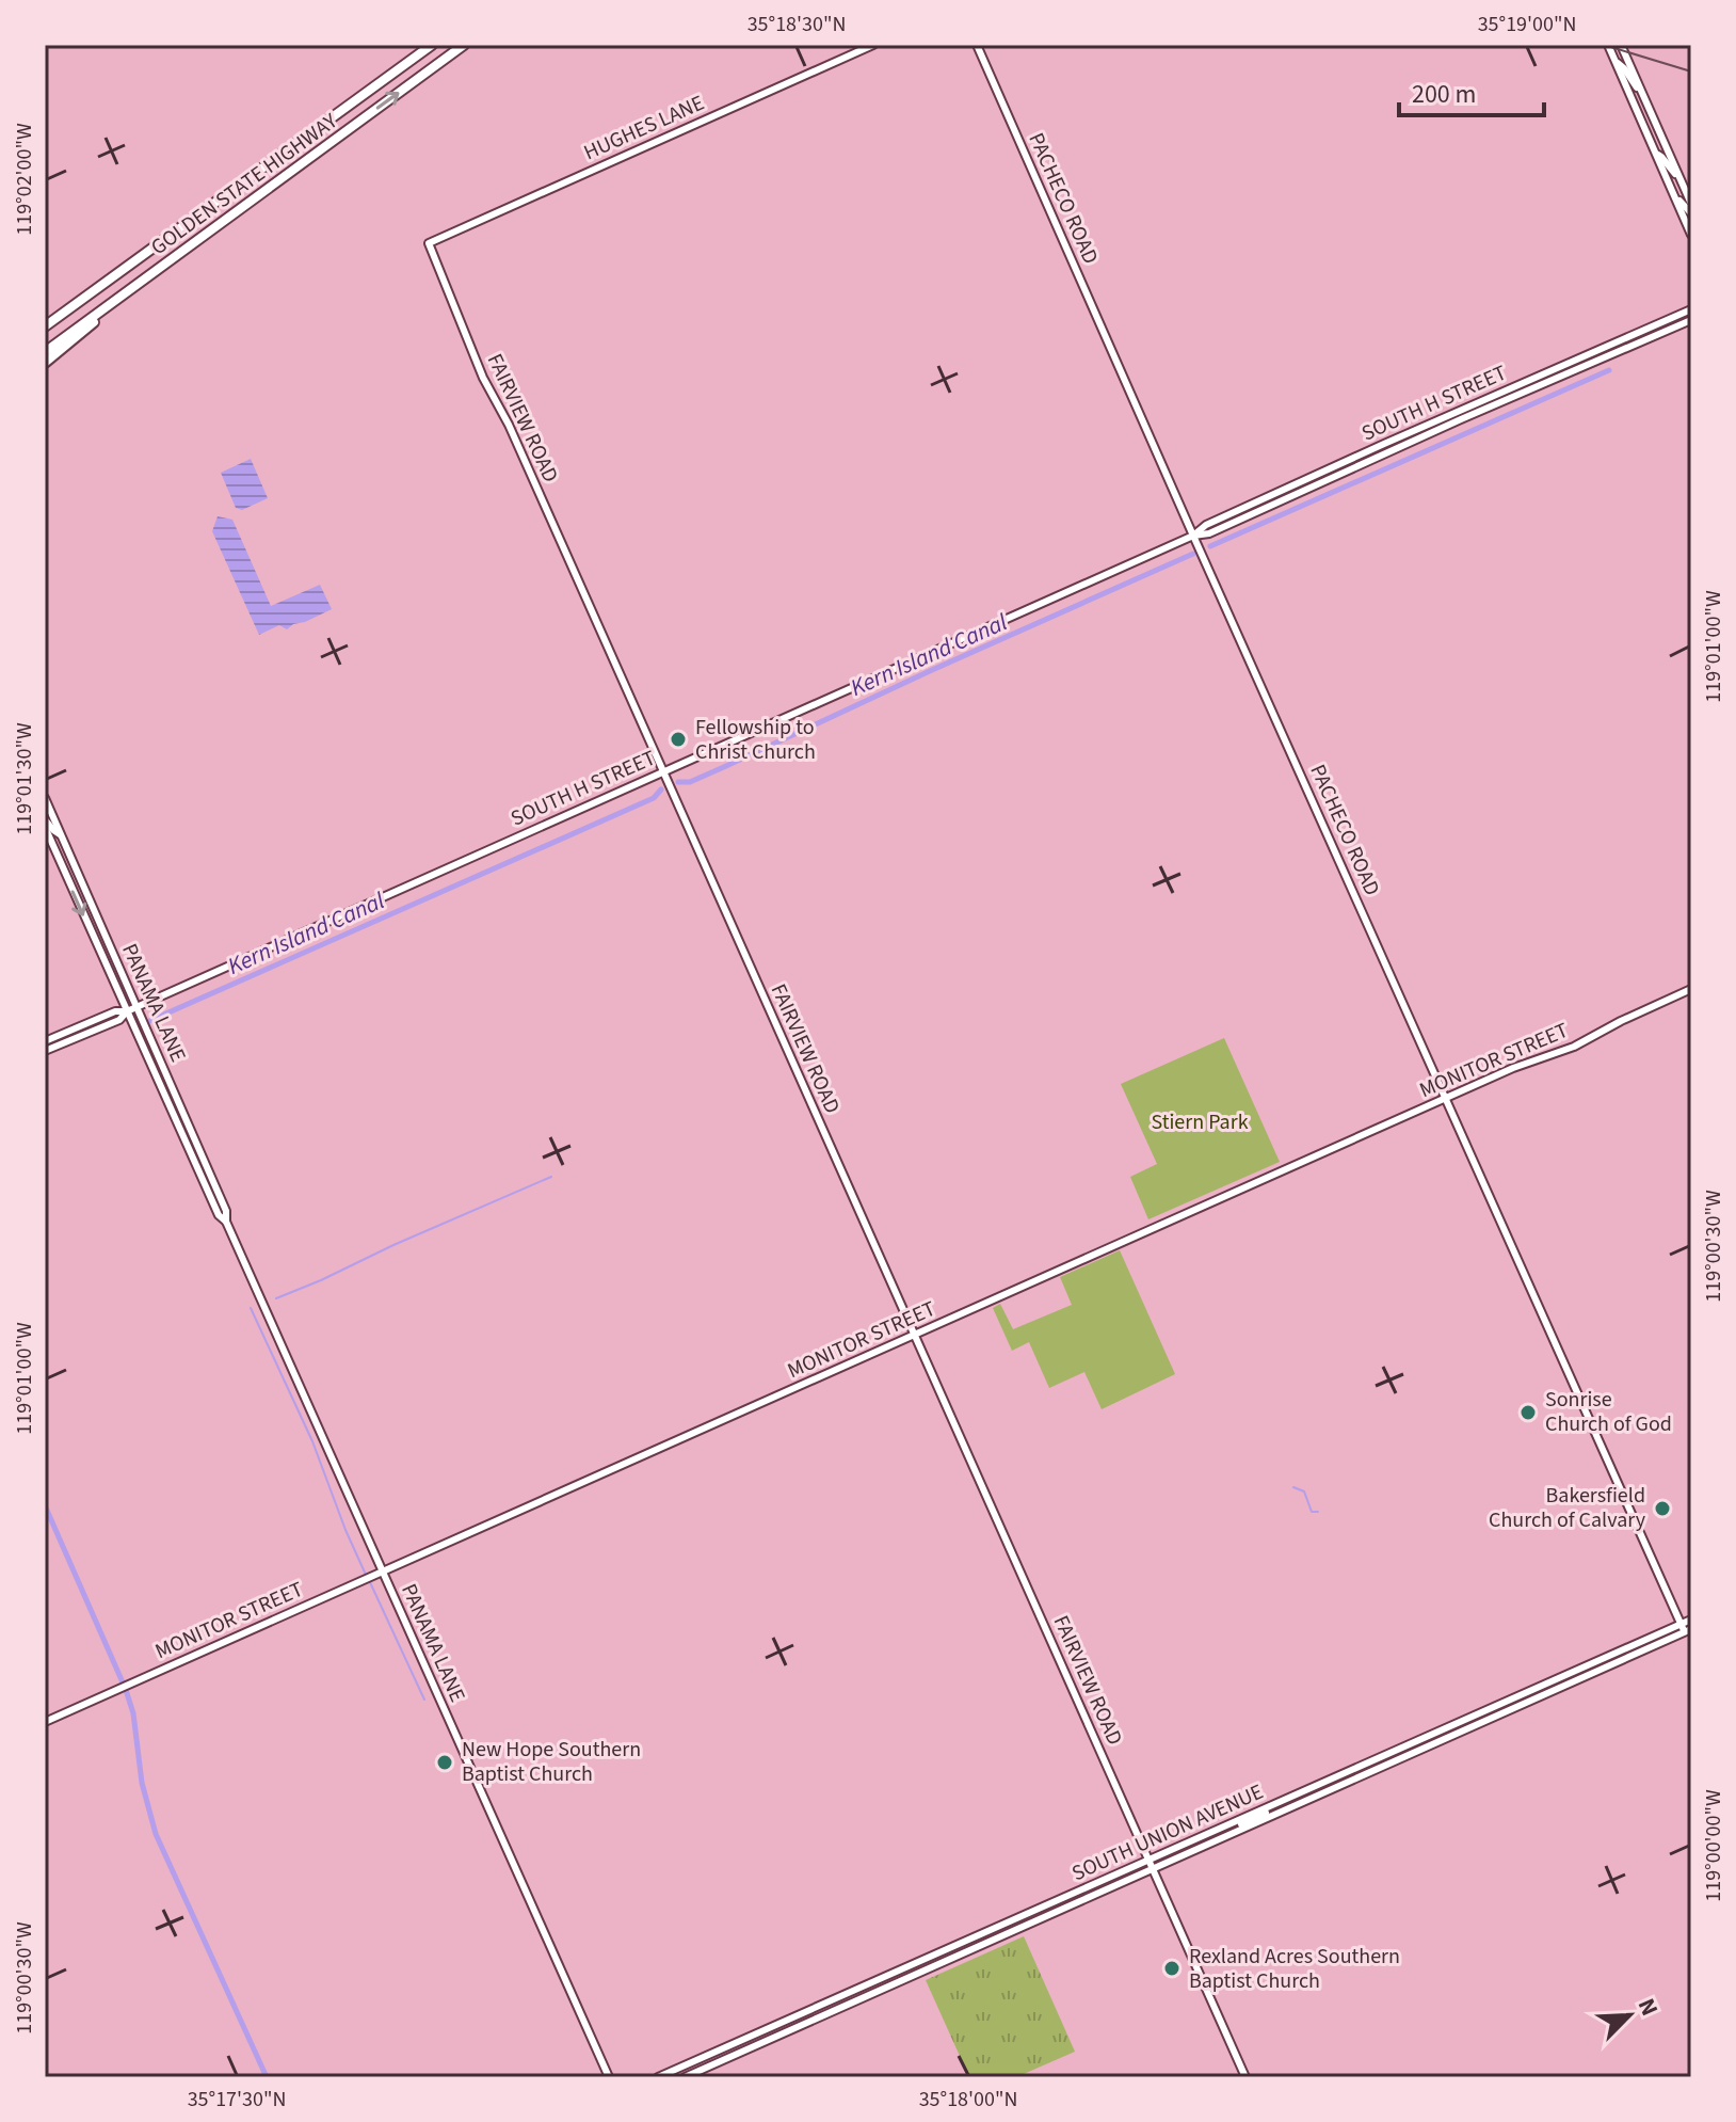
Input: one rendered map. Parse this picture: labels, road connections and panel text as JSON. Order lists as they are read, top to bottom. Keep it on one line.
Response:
{"streets":{"highway":["GOLDEN STATE HIGHWAY"],"street":["HUGHES LANE","PACHECO ROAD","SOUTH H STREET","FAIRVIEW ROAD","PANAMA LANE","MONITOR STREET","SOUTH UNION AVENUE"]},"crossings":[["HUGHES LANE","FAIRVIEW ROAD"],["PACHECO ROAD","SOUTH H STREET"],["PACHECO ROAD","MONITOR STREET"],["PACHECO ROAD","SOUTH UNION AVENUE"],["SOUTH H STREET","FAIRVIEW ROAD"],["SOUTH H STREET","PANAMA LANE"],["FAIRVIEW ROAD","MONITOR STREET"],["FAIRVIEW ROAD","SOUTH UNION AVENUE"],["PANAMA LANE","MONITOR STREET"]],"water":["Kern Island Canal"],"parks":["Stiern Park"],"places":["Fellowship to Christ Church","Sonrise Church of God","Bakersfield Church of Calvary","New Hope Southern Baptist Church","Rexland Acres Southern Baptist Church"],"scale_bar":"200 m","north":"top right","coordinates":["35°18'30\"N","35°19'00\"N","119°02'00\"W","119°01'00\"W","119°01'30\"W","119°00'30\"W","119°00'00\"W","35°17'30\"N","35°18'00\"N"]}
